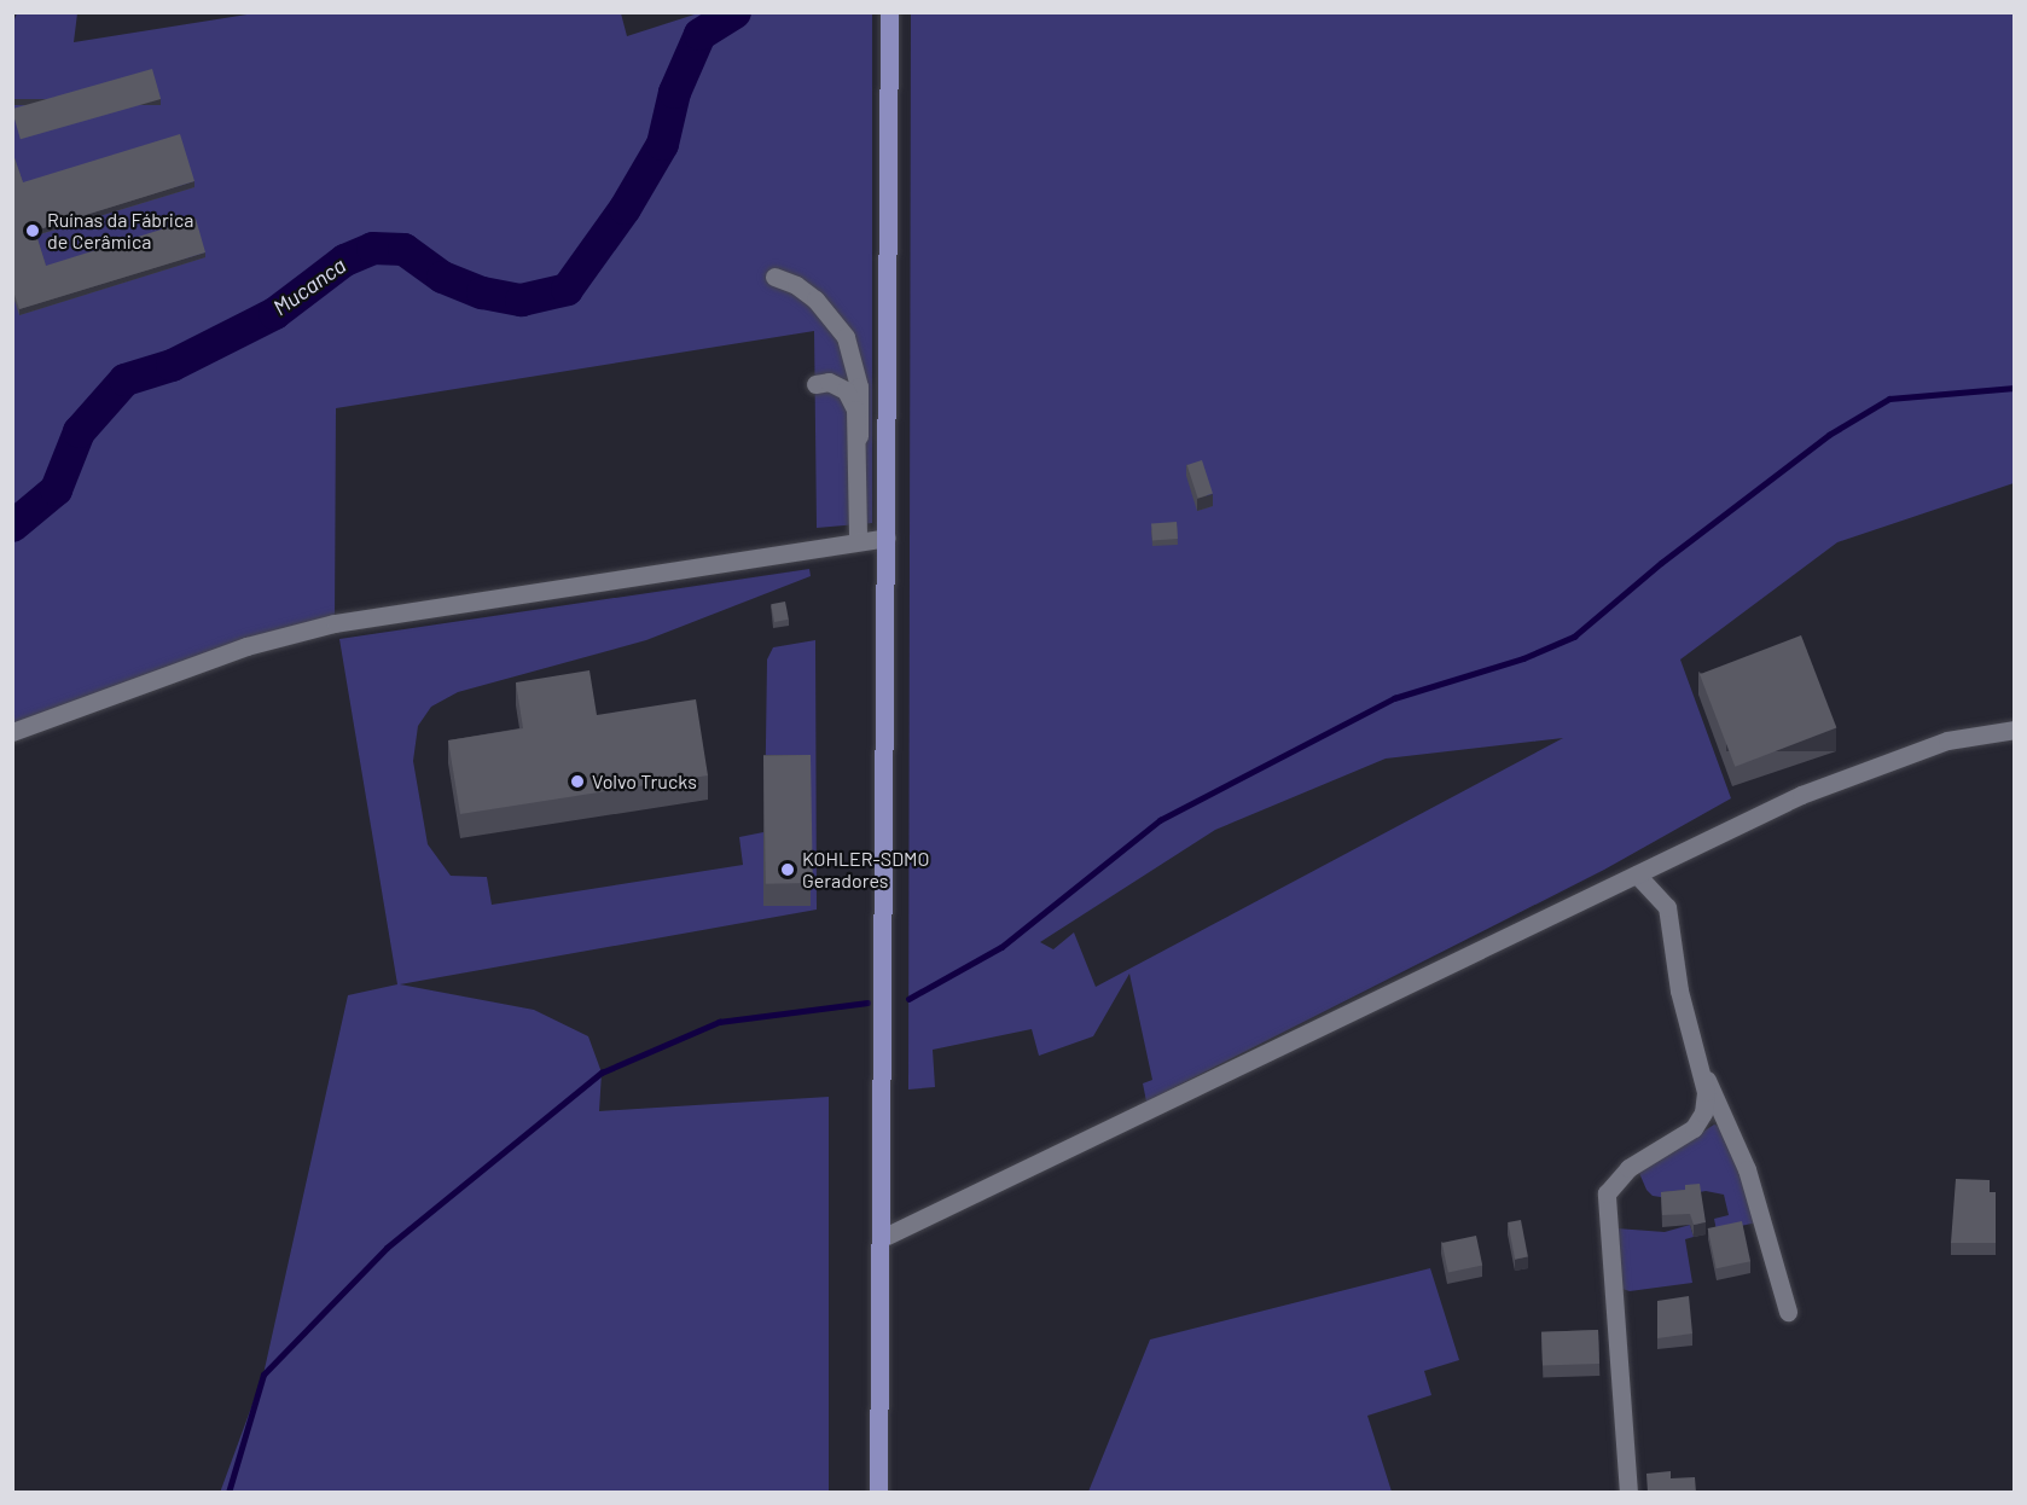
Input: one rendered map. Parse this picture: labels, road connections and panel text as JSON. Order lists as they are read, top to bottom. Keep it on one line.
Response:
{"water":["Mucanca"],"places":["Ruínas da Fábrica de Cerâmica","Volvo Trucks","KOHLER-SDMO Geradores"]}
